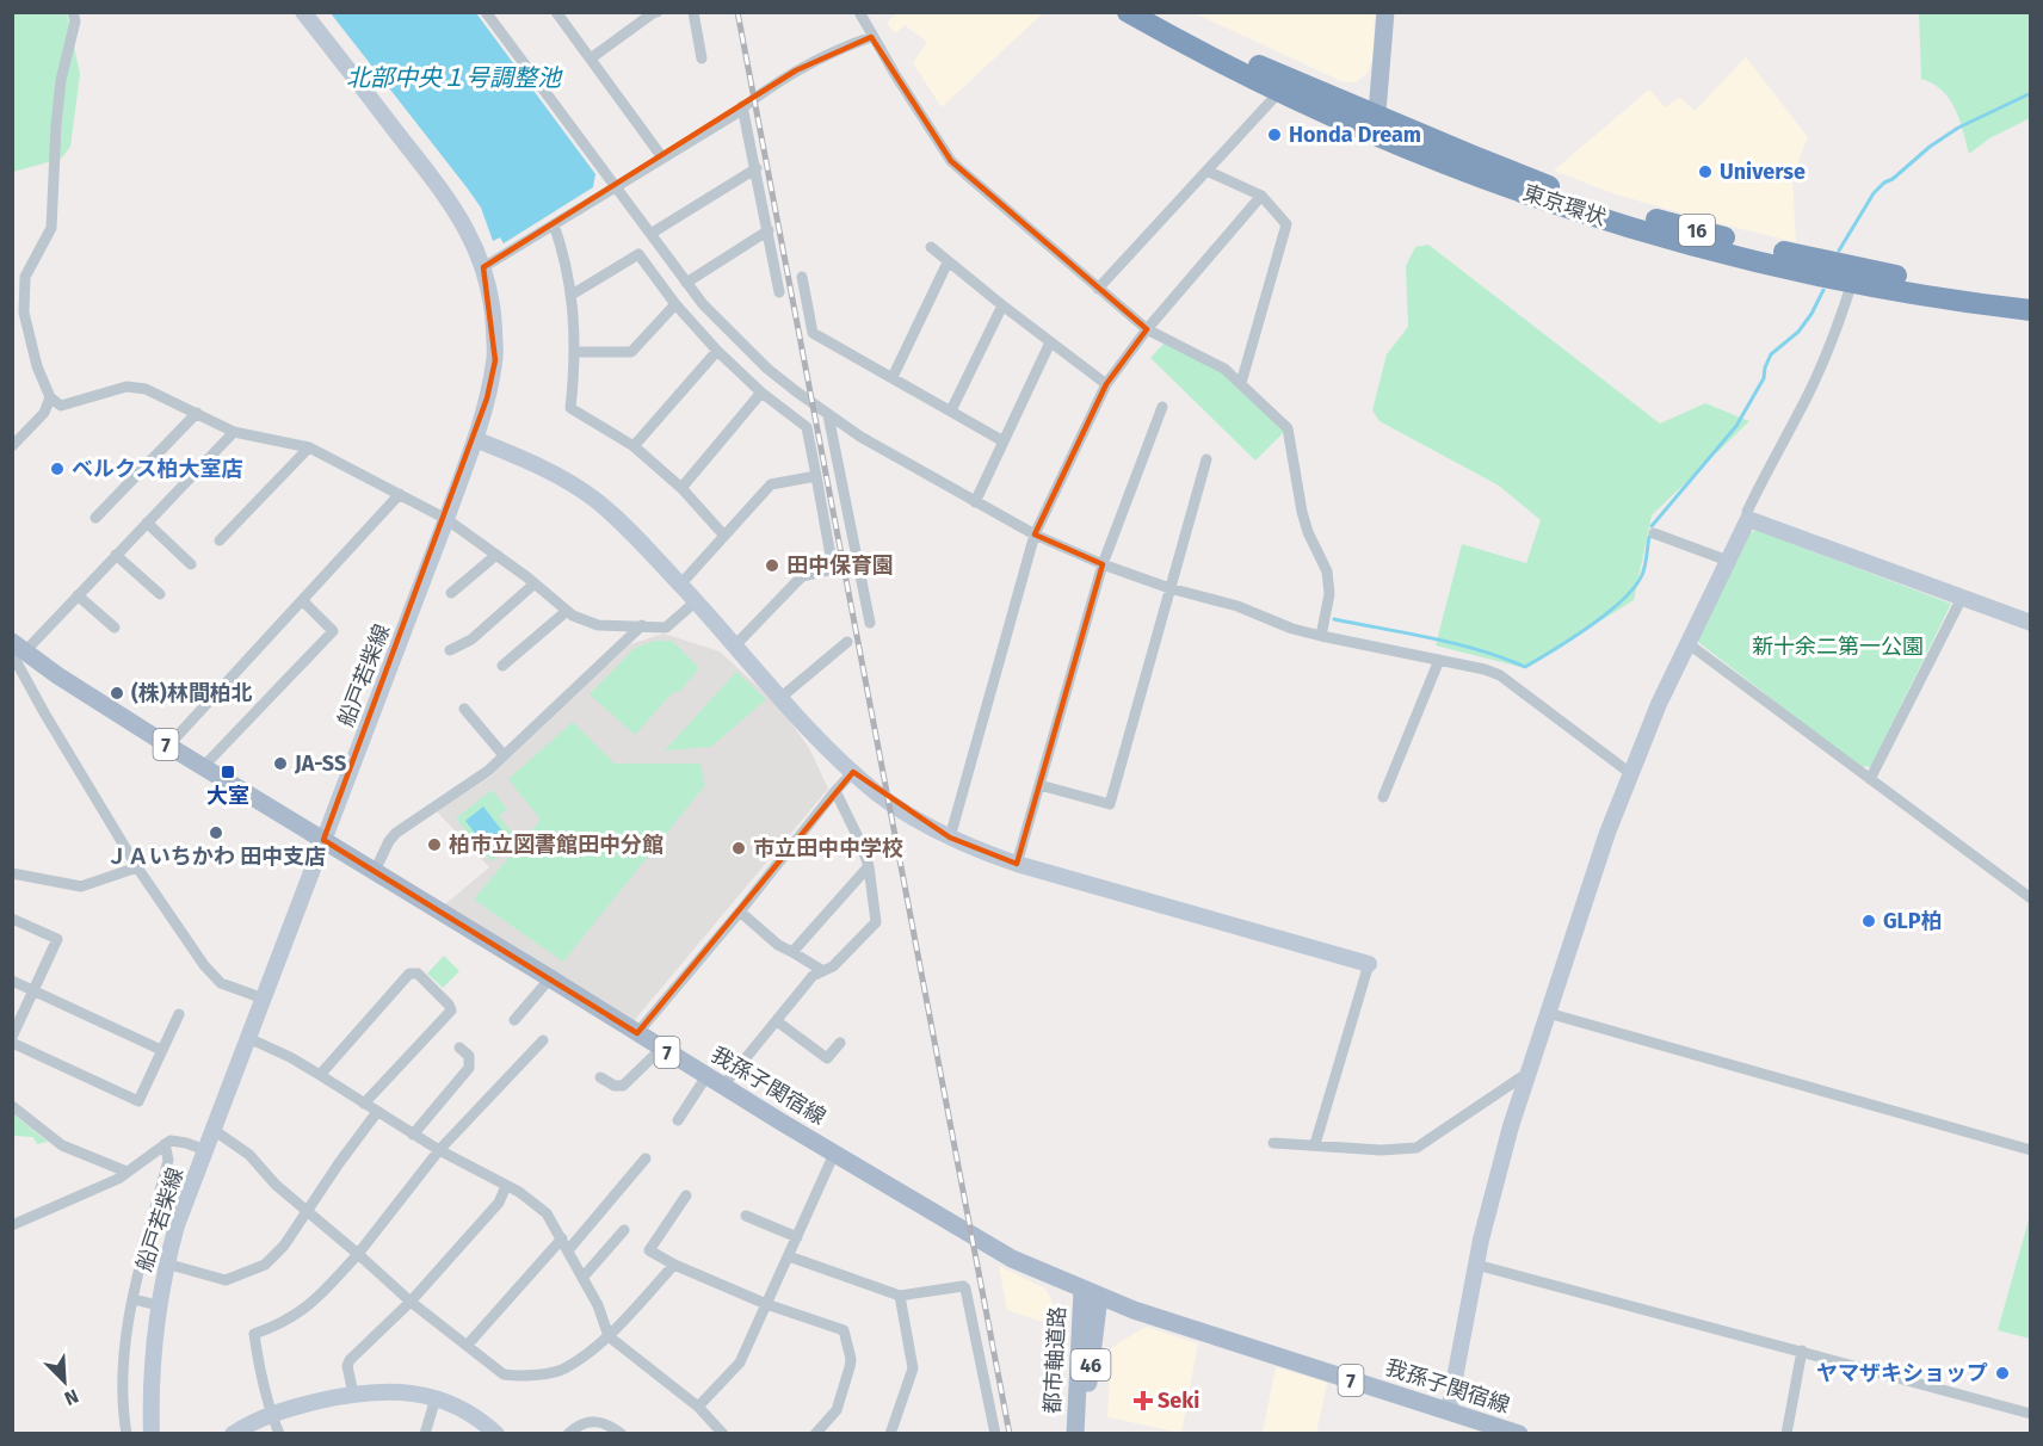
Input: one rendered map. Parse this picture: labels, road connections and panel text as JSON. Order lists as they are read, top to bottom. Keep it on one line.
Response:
{"streets":{"highway":["東京環状","16"],"main road":["7","我孫子関宿線","都市軸道路","46"],"street":["船戸若柴線"]},"crossings":[["船戸若柴線","我孫子関宿線"],["我孫子関宿線","都市軸道路"]],"water":["北部中央１号調整池"],"parks":["新十余二第一公園"],"places":{"other":["Honda Dream","Universe","ベルクス柏大室店","田中保育園","(株)林間柏北","JA-SS","ＪＡいちかわ 田中支店","柏市立図書館田中分館","市立田中中学校","GLP柏","ヤマザキショップ"],"transit":["大室"],"health":["Seki"]},"north":"bottom right"}
